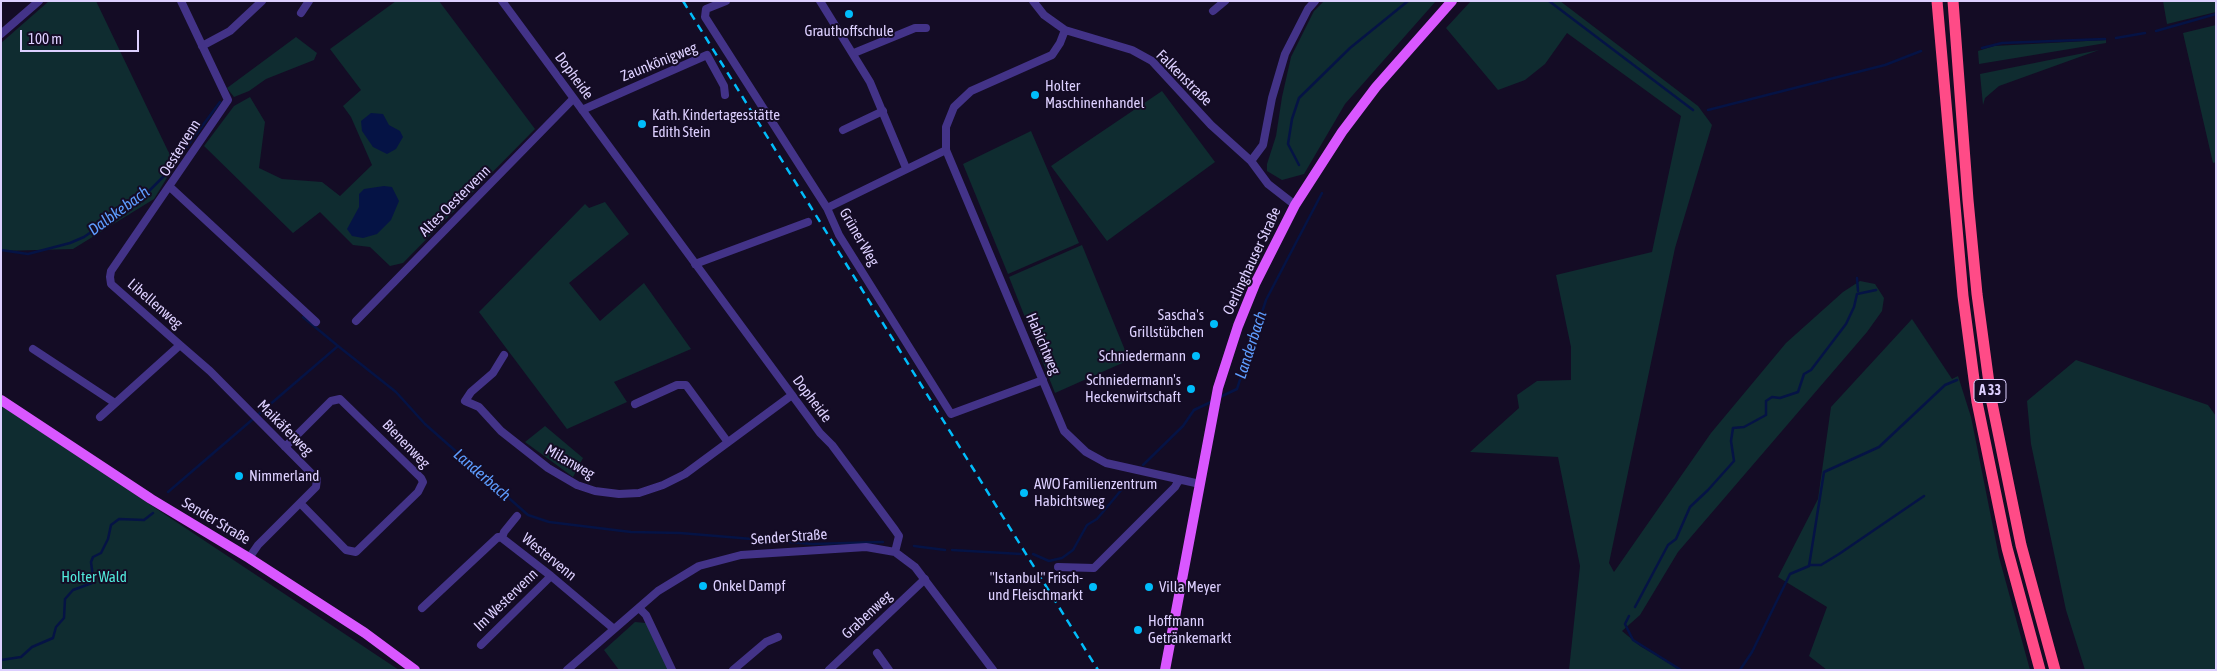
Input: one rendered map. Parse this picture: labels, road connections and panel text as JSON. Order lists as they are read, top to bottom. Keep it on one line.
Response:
{"streets":{"highway":["A 33"],"main road":["Oerlinghauser Straße","Sender Straße"],"street":["Zaunkönigweg","Dopheide","Falkenstraße","Oestervenn","Altes Oestervenn","Grüner Weg","Libellenweg","Habichtweg","Maikäferweg","Bienenweg","Milanweg","Westervenn","Im Westervenn","Grabenweg"]},"crossings":[["Zaunkönigweg","Dopheide"],["Dopheide","Altes Oestervenn"],["Dopheide","Milanweg"],["Dopheide","Sender Straße"],["Falkenstraße","Oerlinghauser Straße"],["Falkenstraße","Habichtweg"],["Oestervenn","Libellenweg"],["Grüner Weg","Habichtweg"],["Oerlinghauser Straße","Habichtweg"],["Libellenweg","Maikäferweg"],["Maikäferweg","Bienenweg"],["Maikäferweg","Sender Straße"],["Sender Straße","Westervenn"],["Sender Straße","Grabenweg"],["Westervenn","Im Westervenn"]],"water":["Dalbkebach","Landerbach"],"parks":["Holter Wald"],"places":["Grauthoffschule","Holter Maschinenhandel","Kath. Kindertagesstätte Edith Stein","Sascha's Grillstübchen","Schniedermann","Schniedermann's Heckenwirtschaft","Nimmerland","AWO Familienzentrum Habichtsweg","Onkel Dampf","\"Istanbul\" Frisch- und Fleischmarkt","Villa Meyer","Hoffmann Getränkemarkt"],"scale_bar":"100 m"}
